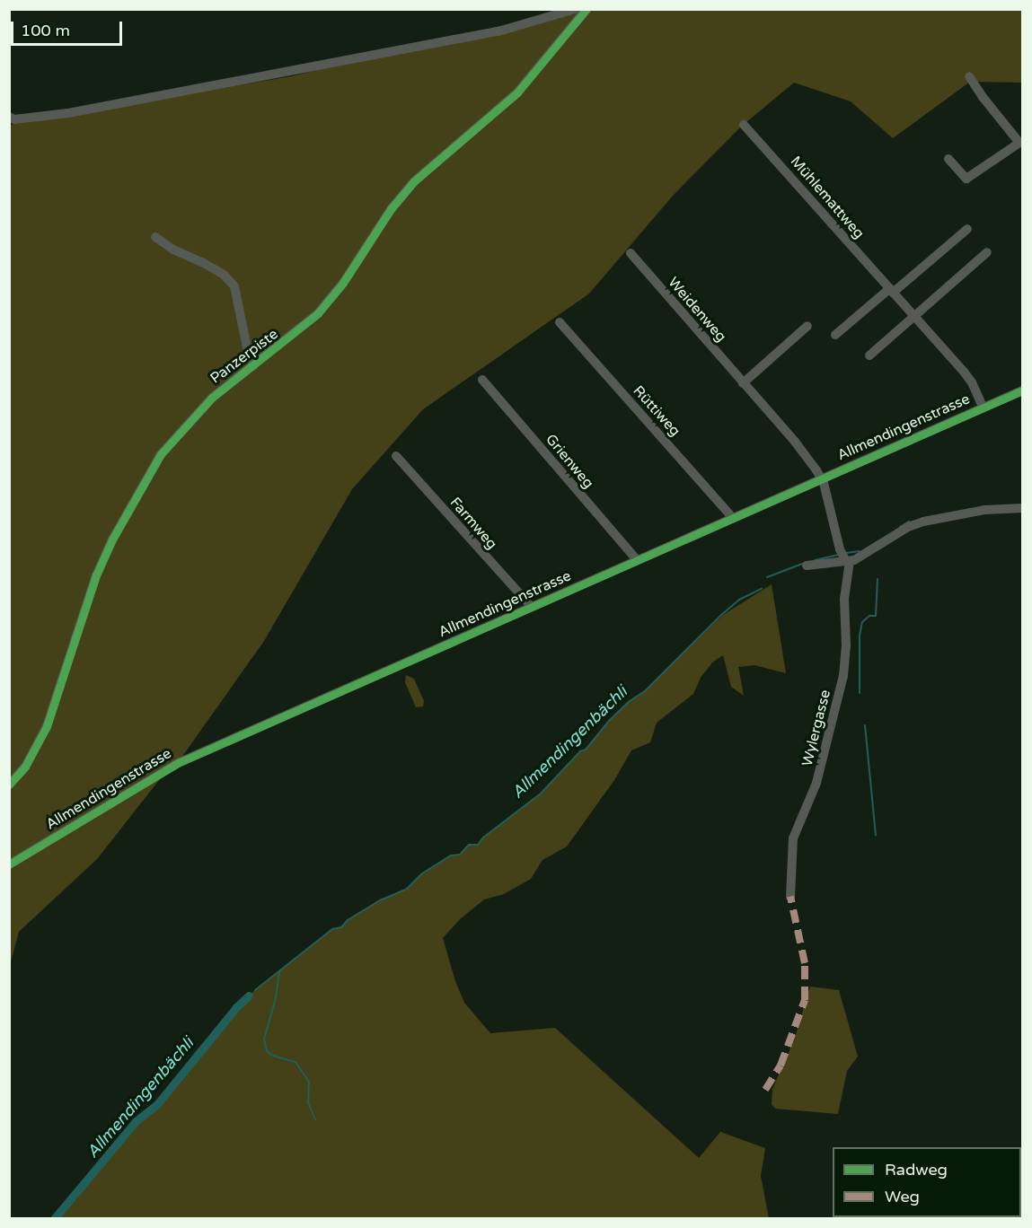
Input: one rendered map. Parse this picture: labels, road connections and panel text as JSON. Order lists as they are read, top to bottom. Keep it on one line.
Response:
{"streets":{"street":["Mühlemattweg","Weidenweg","Panzerpiste","Rüttiweg","Allmendingenstrasse","Grienweg","Farmweg","Wylergasse"]},"crossings":[["Mühlemattweg","Allmendingenstrasse"],["Weidenweg","Allmendingenstrasse"],["Weidenweg","Wylergasse"],["Rüttiweg","Allmendingenstrasse"],["Allmendingenstrasse","Grienweg"],["Allmendingenstrasse","Farmweg"],["Allmendingenstrasse","Wylergasse"]],"water":["Allmendingenbächli"],"legend":["Radweg","Weg"],"scale_bar":"100 m"}
